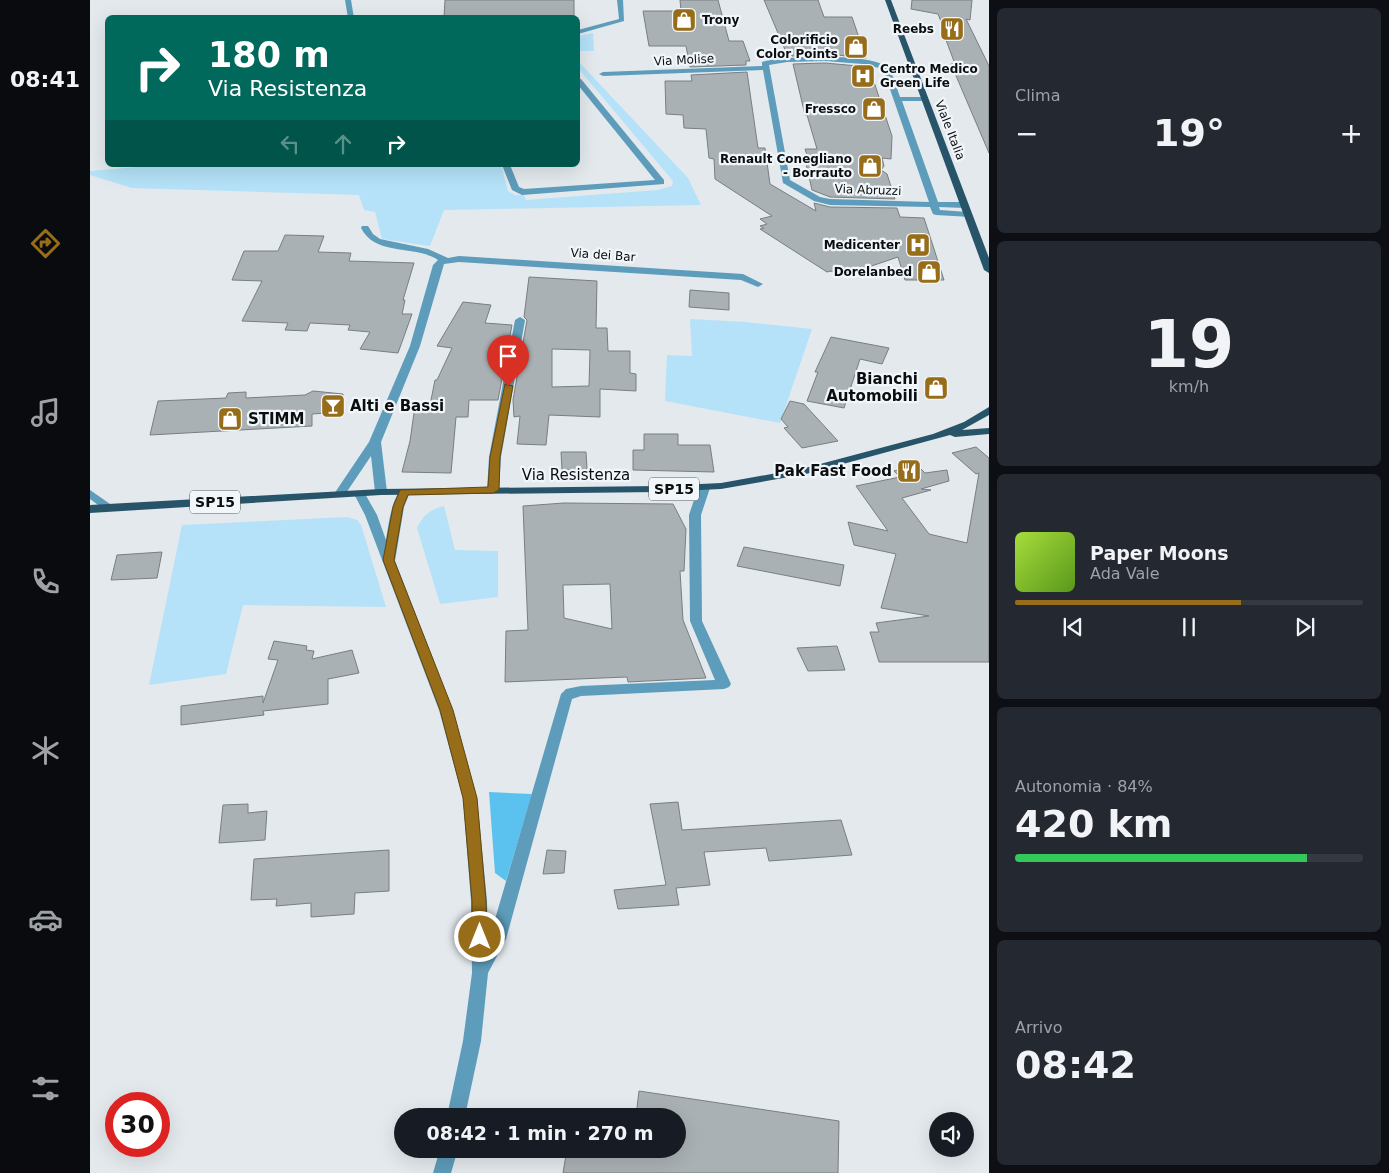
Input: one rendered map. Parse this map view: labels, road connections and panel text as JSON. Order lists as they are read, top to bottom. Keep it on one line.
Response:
{"streets":{"main road":["Viale Italia","Via Resistenza","SP15"],"street":["Via Molise","Via Abruzzi","Via dei Bar"]},"crossings":[["Via Molise","Via Abruzzi"],["Viale Italia","Via Abruzzi"],["Via Resistenza","SP15"]],"places":{"shop":["Trony","Colorificio Color Points","Fressco","Renault Conegliano - Borrauto","Dorelanbed","Bianchi Automobili","STIMM"],"restaurant":["Reebs","Pak Fast Food"],"hospital":["Centro Medico Green Life","Medicenter"],"bar":["Alti e Bassi"]},"page":{"tabs":"08:41","tile":["Clima",["19","km/h"],["Autonomia · 84%","420 km"],["Arrivo","08:42"]],"turn":["180 m","Via Resistenza"],"heat":["−","19°","+"],"song":["Paper Moons","Ada Vale"],"limit":"30","trip":"08:42 · 1 min · 270 m"}}
